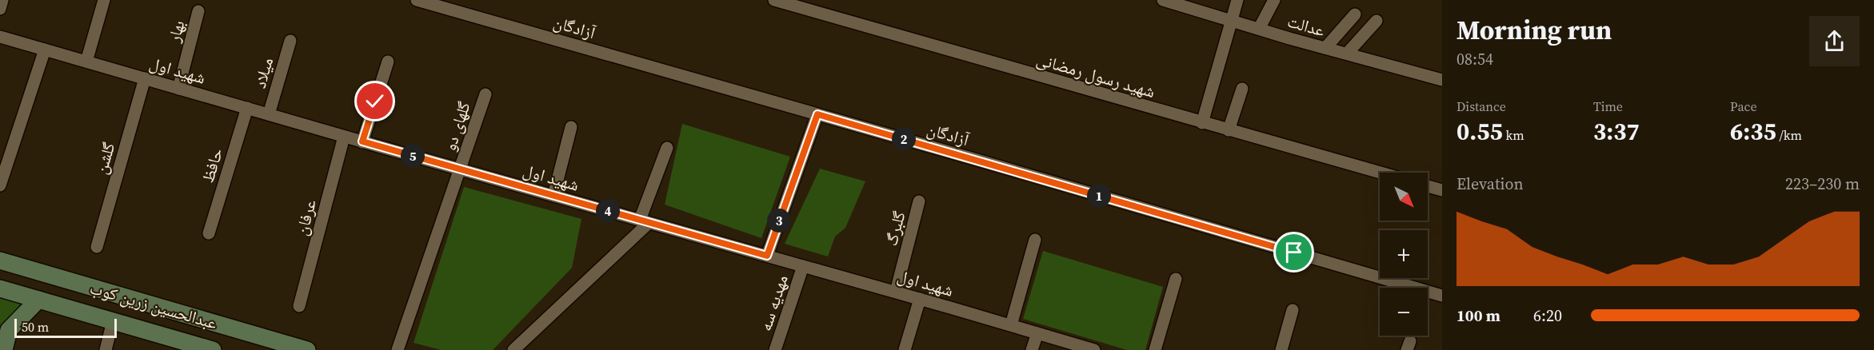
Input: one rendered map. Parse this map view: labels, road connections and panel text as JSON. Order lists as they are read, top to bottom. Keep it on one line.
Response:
{"streets":{"main road":["عبدالحسین زرین کوب"],"street":["عدالت","آزادگان","بهار","شهید اول","میلاد","شهید رسول رمضانی","گلهای دو","گلشن","حافظ","عرفان","گلبرگ","مهدیه سه"]},"crossings":[["بهار","شهید اول"],["شهید اول","میلاد"],["شهید اول","گلهای دو"],["شهید اول","گلشن"],["شهید اول","حافظ"],["شهید اول","عرفان"],["شهید اول","گلبرگ"],["شهید اول","مهدیه سه"]],"scale_bar":"50 m","north":"bottom right","page":{"heading":["Morning run","08:54"],"stats":[["Distance","0.55 km"],["Time","3:37"],["Pace","6:35 /km"]],"pins":["2","5","1","4","3"],"chart":["Elevation","223–230 m"],"map_buttons":["+","−"],"list":[{"name":"100 m","note":"6:20"}],"scale":"50 m"}}
